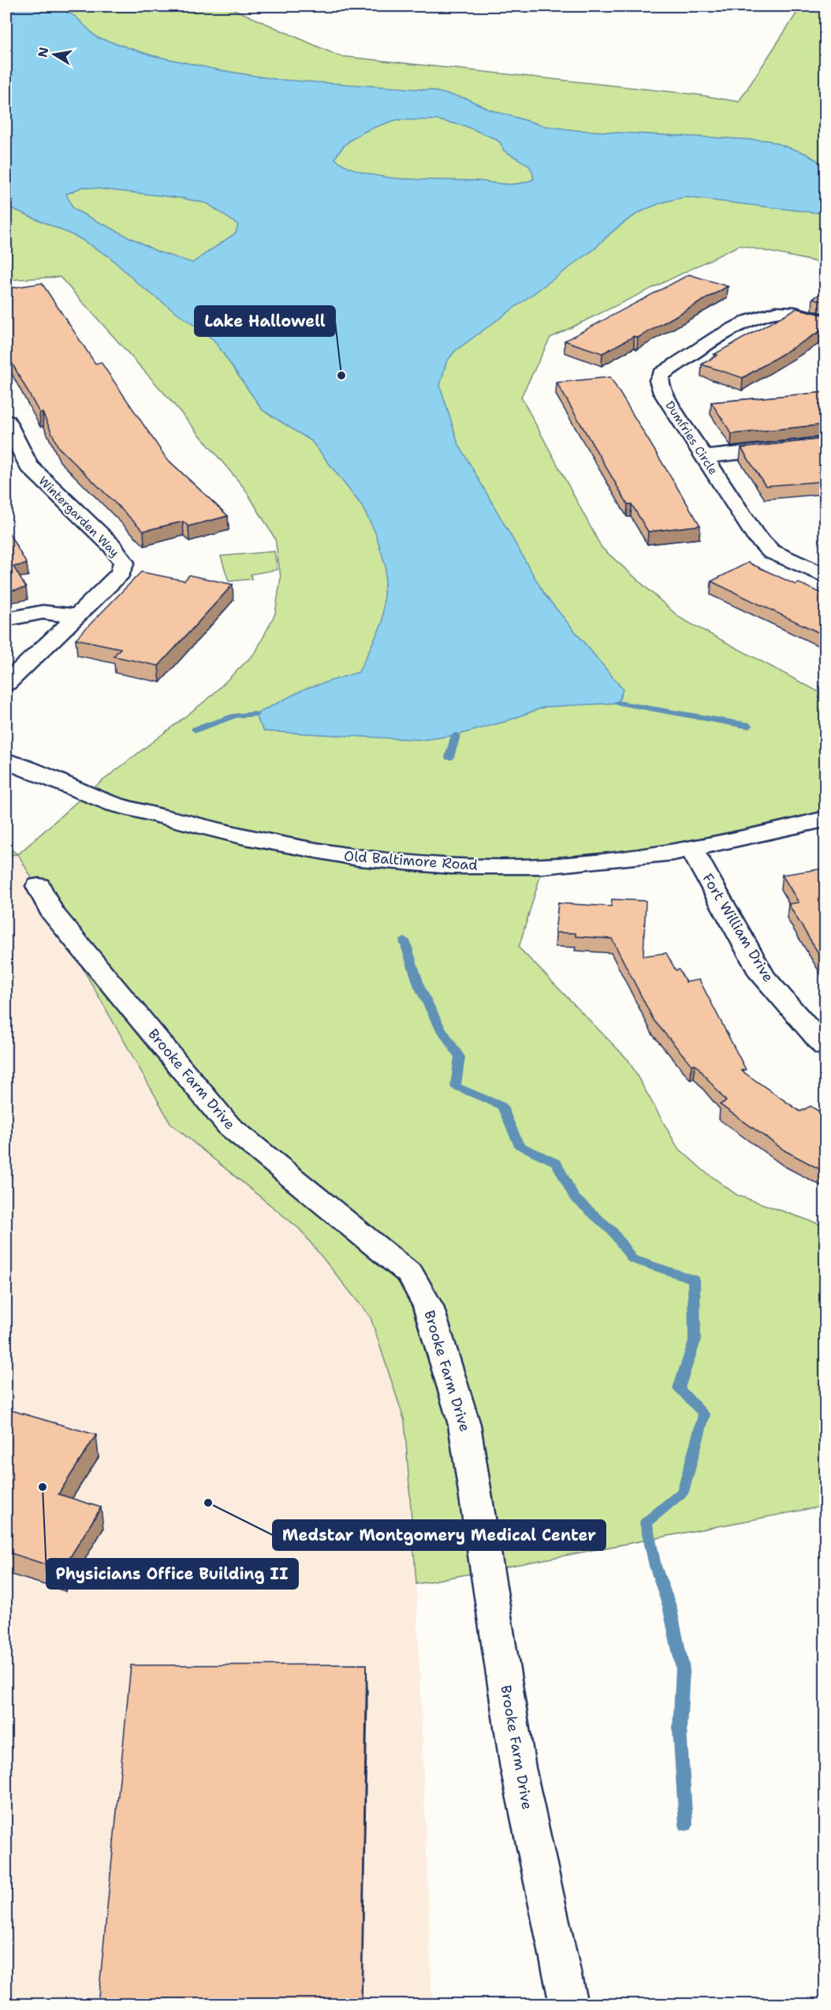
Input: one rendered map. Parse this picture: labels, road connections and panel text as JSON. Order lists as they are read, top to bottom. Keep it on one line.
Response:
{"streets":{"street":["Dumfries Circle","Wintergarden Way","Old Baltimore Road","Fort William Drive","Brooke Farm Drive"]},"crossings":[["Old Baltimore Road","Fort William Drive"]],"places":["Lake Hallowell","Physicians Office Building II","Medstar Montgomery Medical Center"],"north":"left"}
